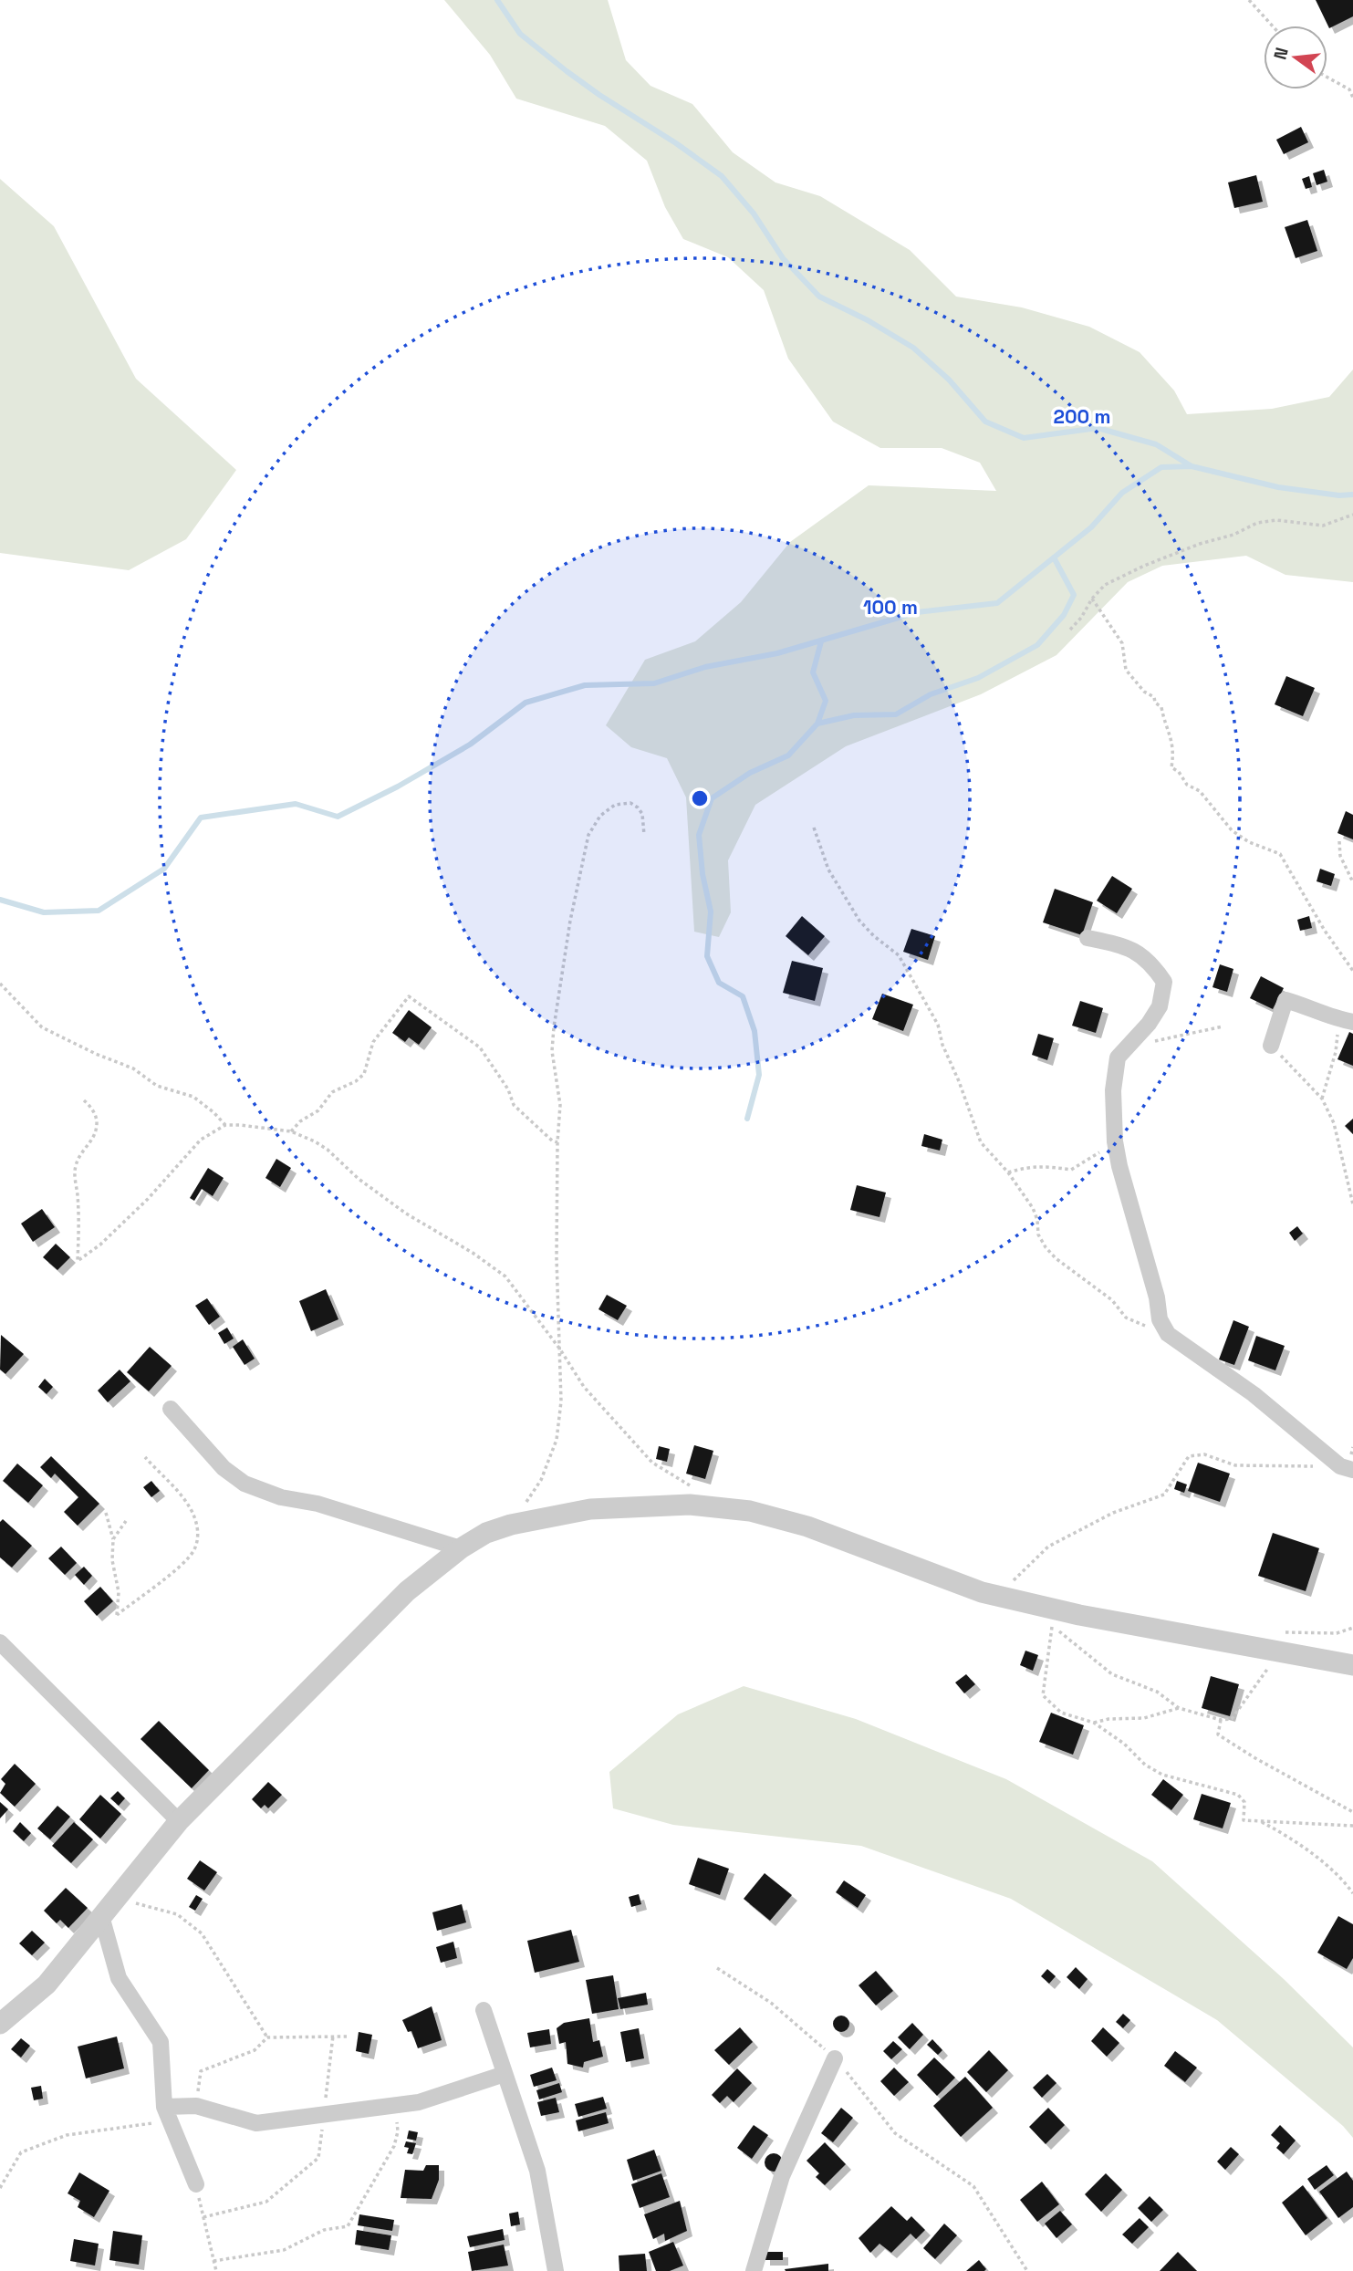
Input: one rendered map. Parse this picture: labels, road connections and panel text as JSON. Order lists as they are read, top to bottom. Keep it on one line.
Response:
{"north":"left","rings":["200 m","100 m"]}
